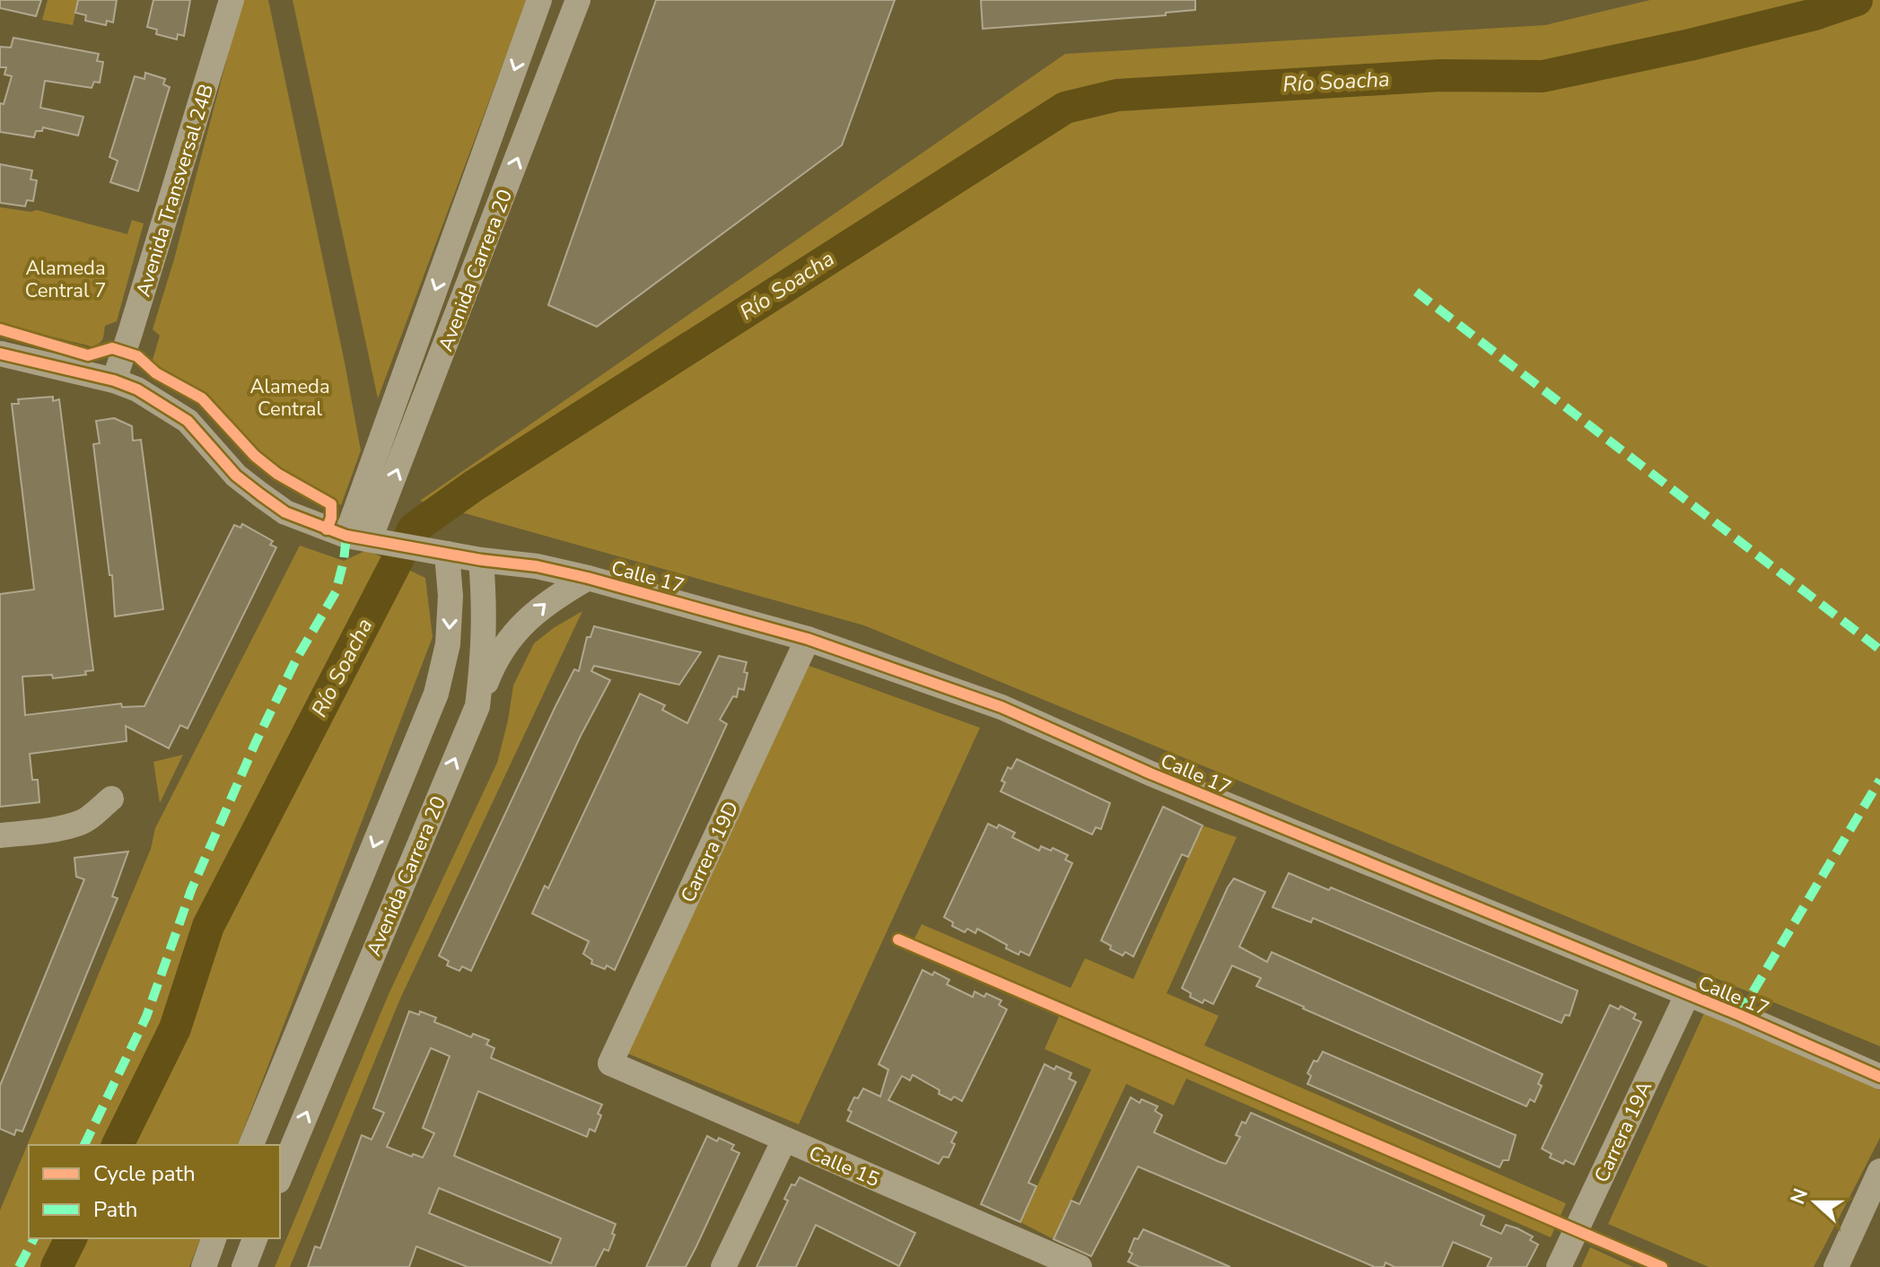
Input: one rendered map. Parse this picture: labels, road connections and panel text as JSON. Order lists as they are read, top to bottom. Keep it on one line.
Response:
{"streets":{"street":["Avenida Transversal 24B","Avenida Carrera 20","Calle 17","Carrera 19D","Carrera 19A","Calle 15"]},"crossings":[["Avenida Carrera 20","Calle 17"],["Calle 17","Carrera 19D"],["Calle 17","Carrera 19A"],["Carrera 19D","Calle 15"]],"water":["Río Soacha"],"parks":["Alameda Central 7","Alameda Central"],"legend":["Cycle path","Path"],"north":"left"}
